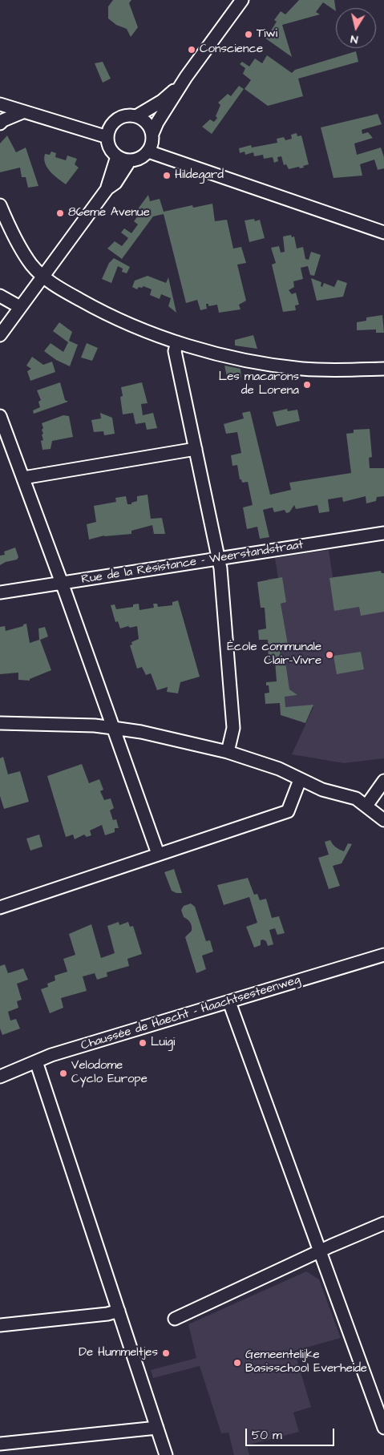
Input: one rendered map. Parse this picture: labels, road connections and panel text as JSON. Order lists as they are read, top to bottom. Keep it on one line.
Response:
{"streets":{"street":["Rue de la Résistance - Weerstandstraat","Chaussée de Haecht - Haachtsesteenweg"]},"places":["Tiwi","Conscience","Hildegard","86eme Avenue","Les macarons de Lorena","École communale Clair-Vivre","Luigi","Velodome Cyclo Europe","De Hummeltjes","Gemeentelijke Basisschool Everheide"],"scale_bar":"50 m","north":"bottom"}
